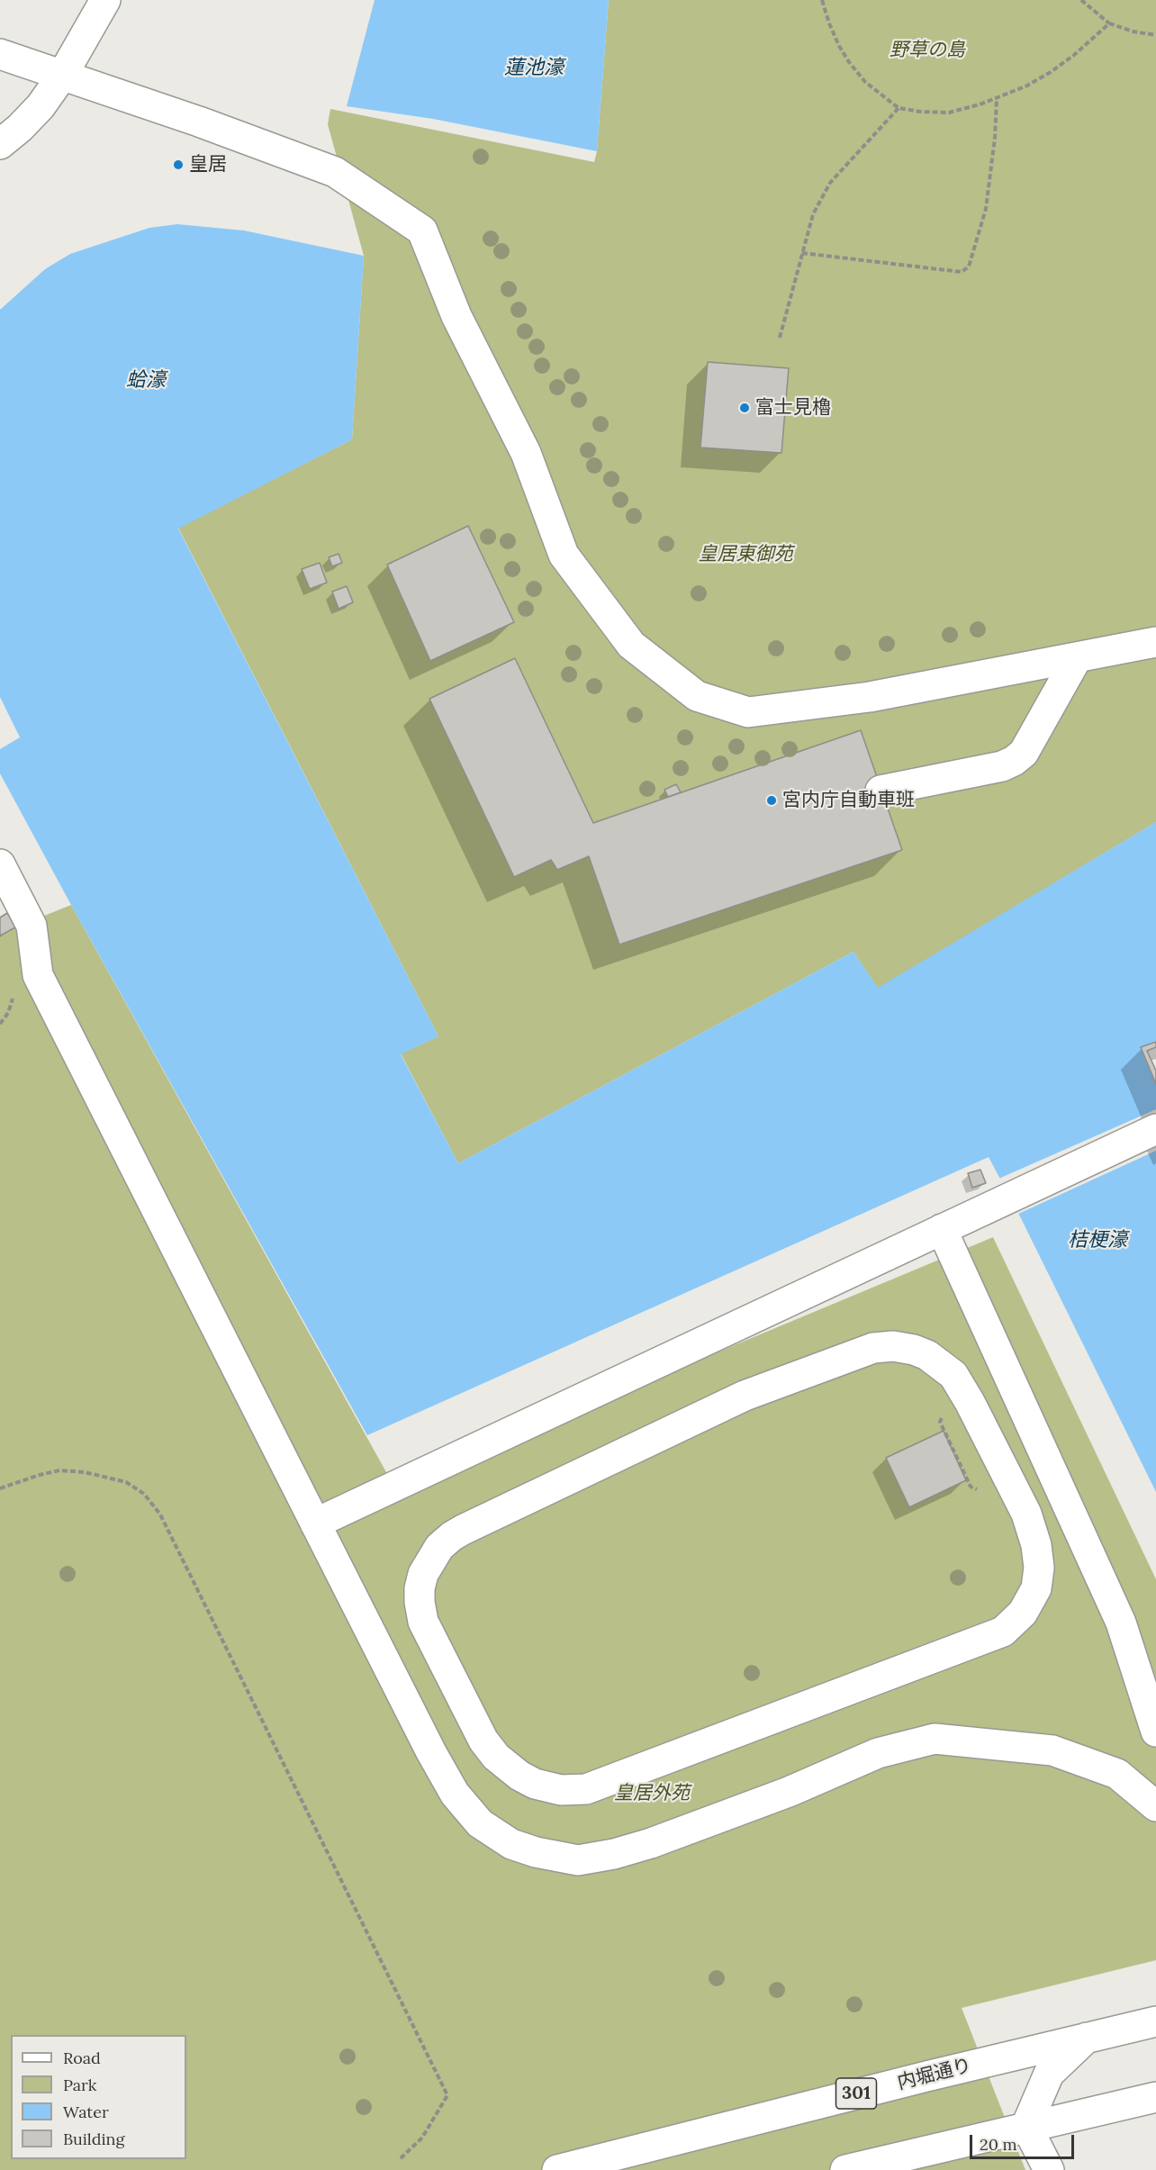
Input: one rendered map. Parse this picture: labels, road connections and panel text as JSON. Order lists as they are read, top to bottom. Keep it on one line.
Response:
{"streets":{"street":["内堀通り","301"]},"water":["蓮池濠","蛤濠","桔梗濠"],"parks":["野草の島","皇居東御苑","皇居外苑"],"places":["皇居","富士見櫓","宮内庁自動車班"],"legend":["Road","Park","Water","Building"],"scale_bar":"20 m"}
